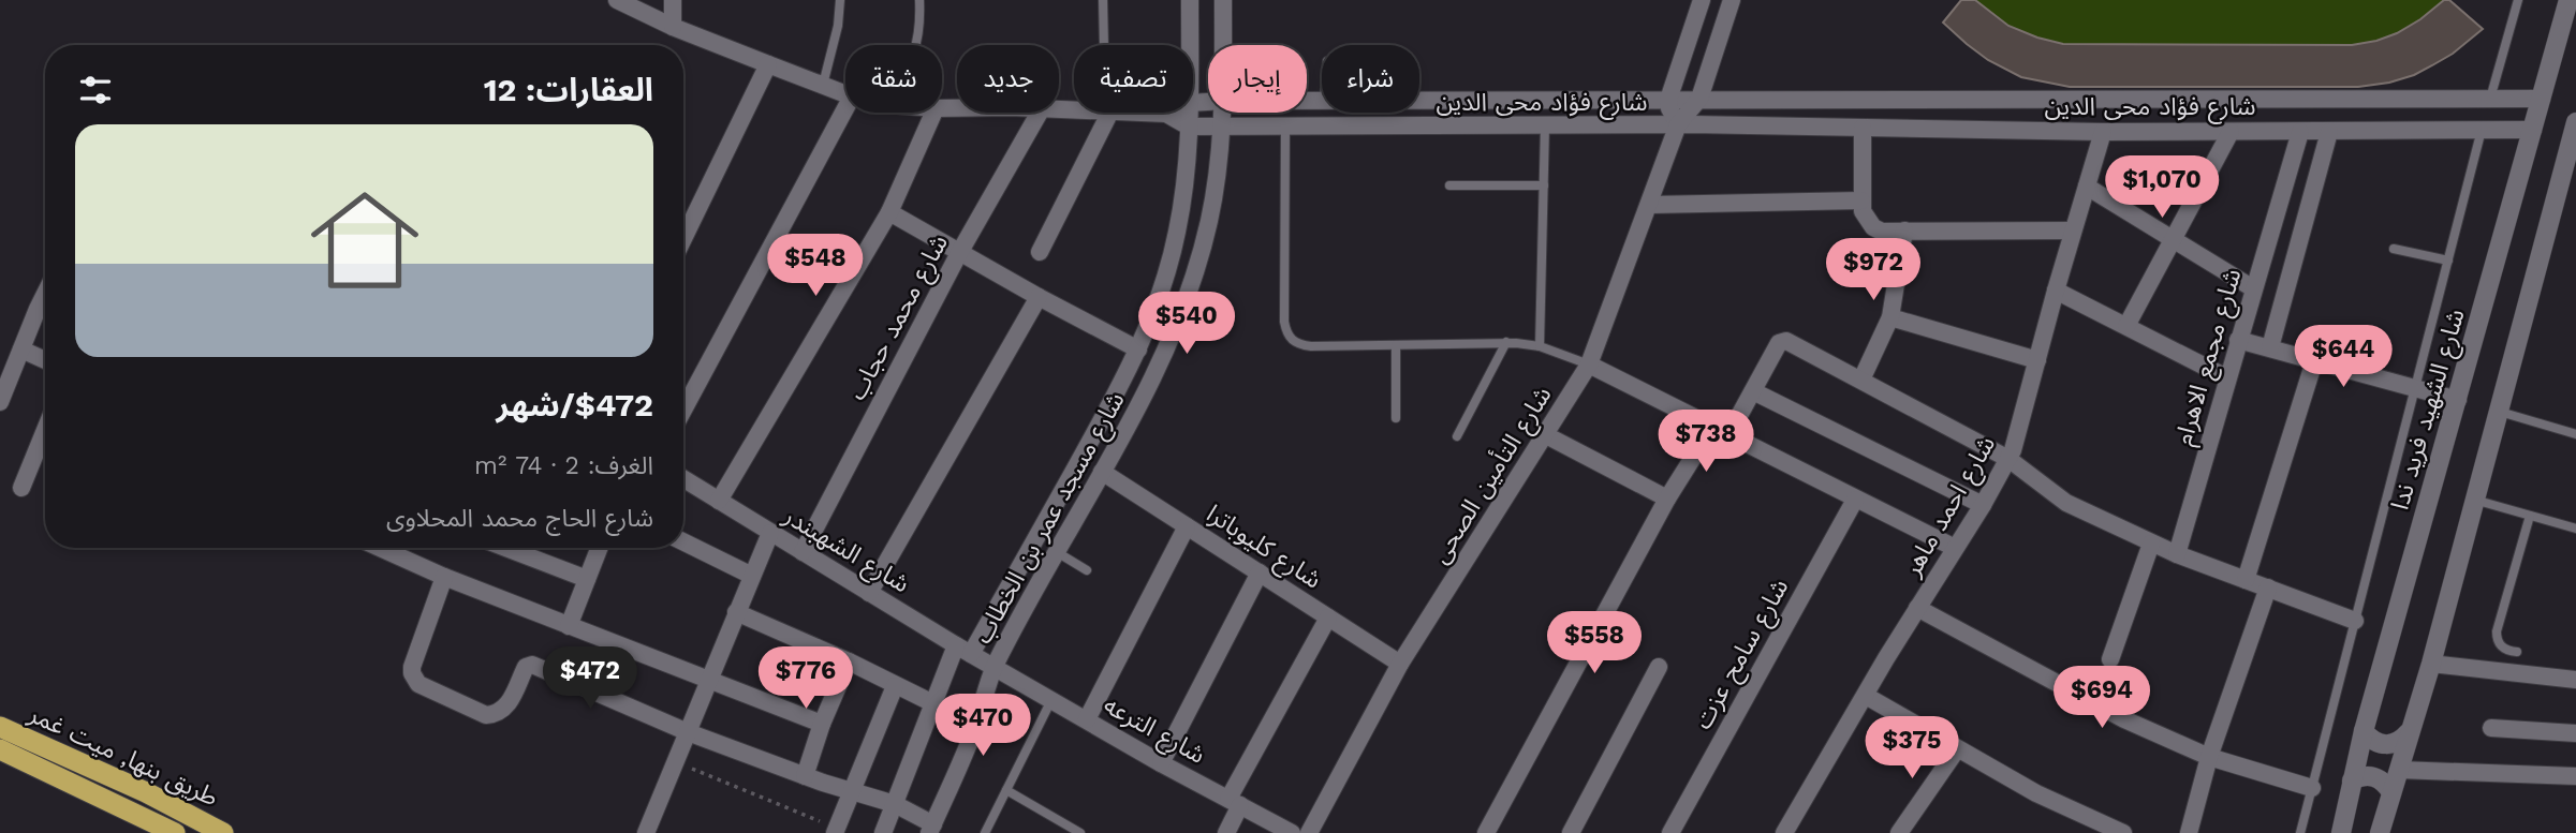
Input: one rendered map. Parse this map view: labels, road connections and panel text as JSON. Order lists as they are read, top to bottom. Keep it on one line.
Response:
{"streets":{"highway":["طريق بنها, ميت غمر"],"main road":["شارع الشهيد فريد ندا"],"street":["شارع فؤاد محى الدين","شارع محمد حجاب","شارع مجمع الاهرام","شارع التأمين الصحى","شارع احمد ماهر","شارع مسجد عمر بن الخطاب","شارع كليوباترا","شارع الشهبندر","شارع سامح عزت","شارع الترعه"]},"crossings":[["شارع فؤاد محى الدين","شارع مجمع الاهرام"],["شارع فؤاد محى الدين","شارع الشهيد فريد ندا"],["شارع فؤاد محى الدين","شارع التأمين الصحى"],["شارع فؤاد محى الدين","شارع احمد ماهر"],["شارع فؤاد محى الدين","شارع مسجد عمر بن الخطاب"],["شارع محمد حجاب","شارع الشهبندر"],["شارع التأمين الصحى","شارع كليوباترا"],["شارع مسجد عمر بن الخطاب","شارع كليوباترا"],["شارع مسجد عمر بن الخطاب","شارع الشهبندر"],["شارع مسجد عمر بن الخطاب","شارع الترعه"],["شارع الشهبندر","شارع الترعه"]],"page":{"chip":["شراء","إيجار","تصفية","جديد","شقة"],"heading":"العقارات: 12","list":[{"name":"$472/شهر","note":"الغرف: 2 · 74 m² · شارع الحاج محمد المحلاوى"}],"price":["$1,070","$548","$972","$540","$644","$738","$558","$472","$776","$694","$470","$375"]}}
